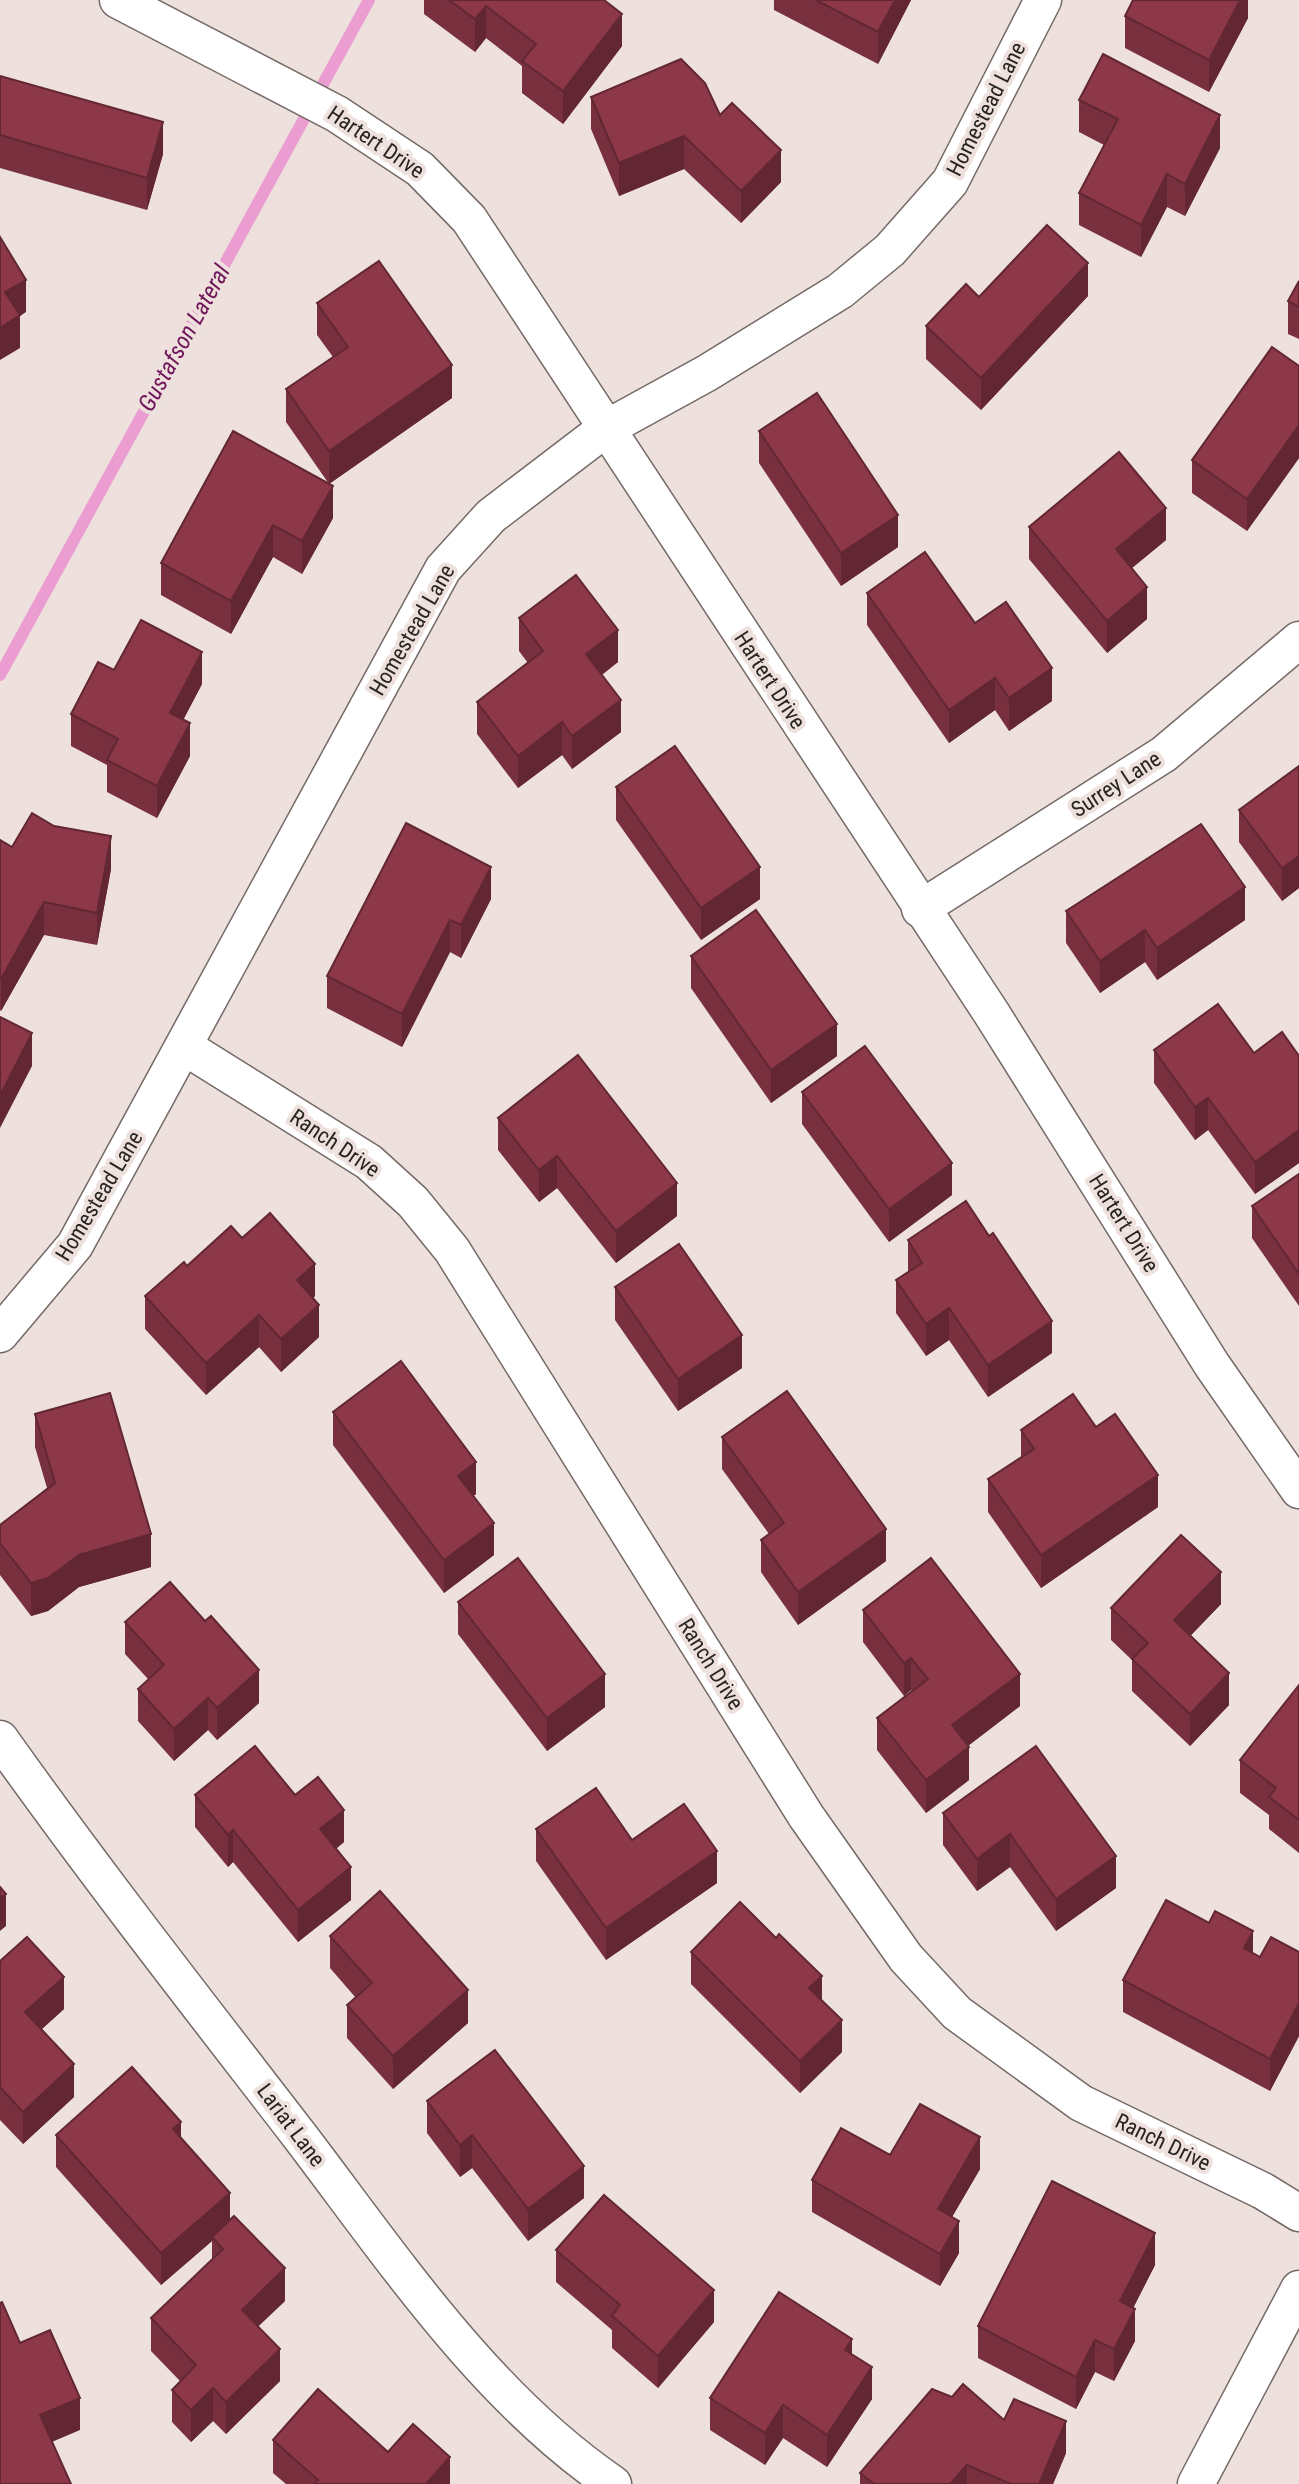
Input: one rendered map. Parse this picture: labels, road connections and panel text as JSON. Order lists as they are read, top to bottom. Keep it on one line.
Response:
{"streets":{"street":["Homestead Lane","Hartert Drive","Surrey Lane","Ranch Drive","Lariat Lane"]},"crossings":[["Homestead Lane","Hartert Drive"],["Homestead Lane","Ranch Drive"],["Hartert Drive","Surrey Lane"]],"water":["Gustafson Lateral"]}
